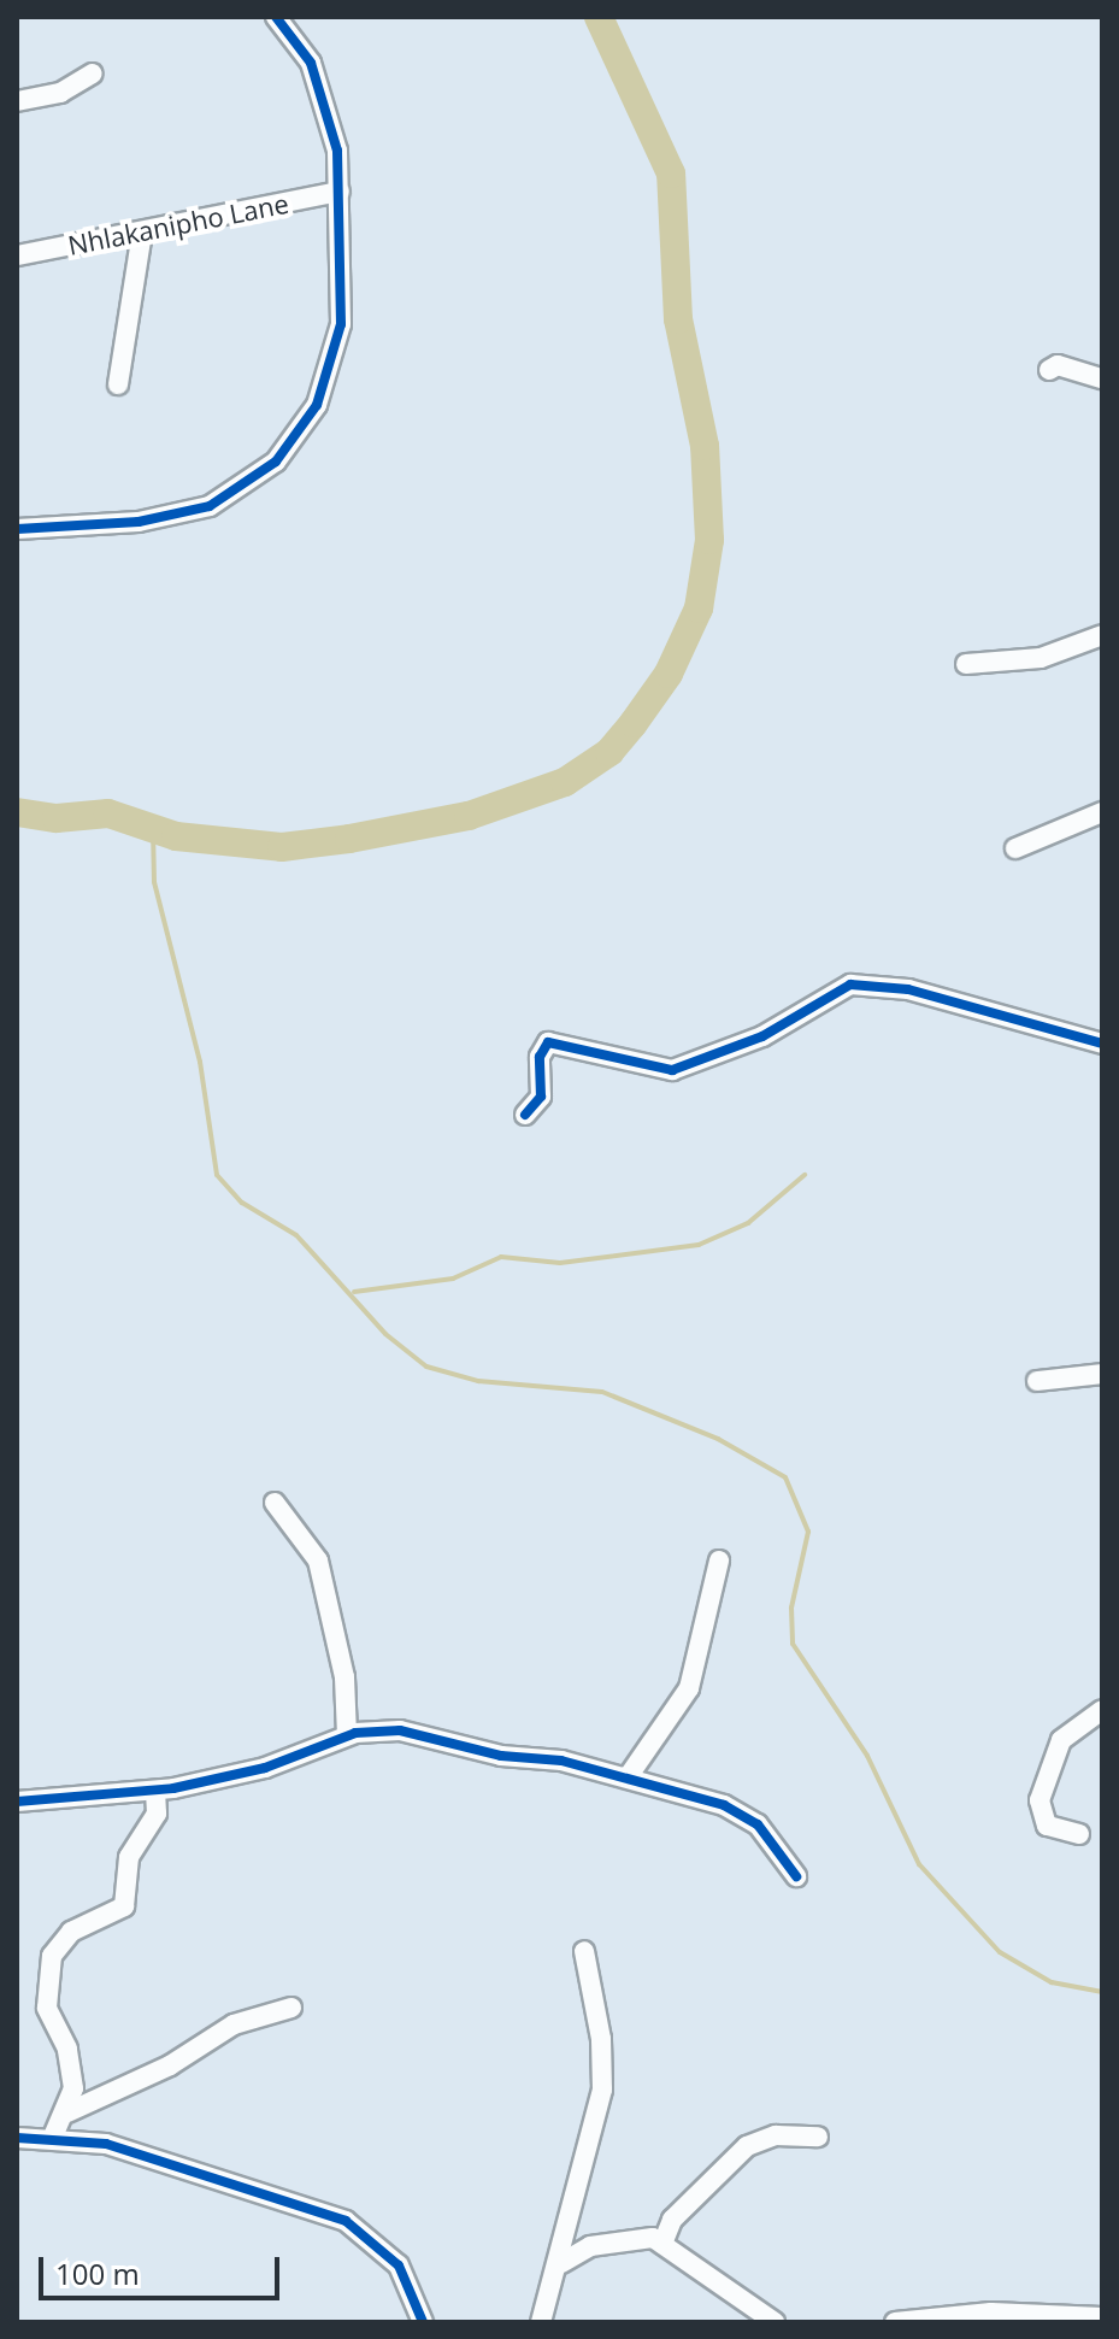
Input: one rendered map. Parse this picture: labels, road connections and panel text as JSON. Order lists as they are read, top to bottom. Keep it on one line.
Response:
{"streets":{"street":["Nhlakanipho Lane"]},"scale_bar":"100 m"}
